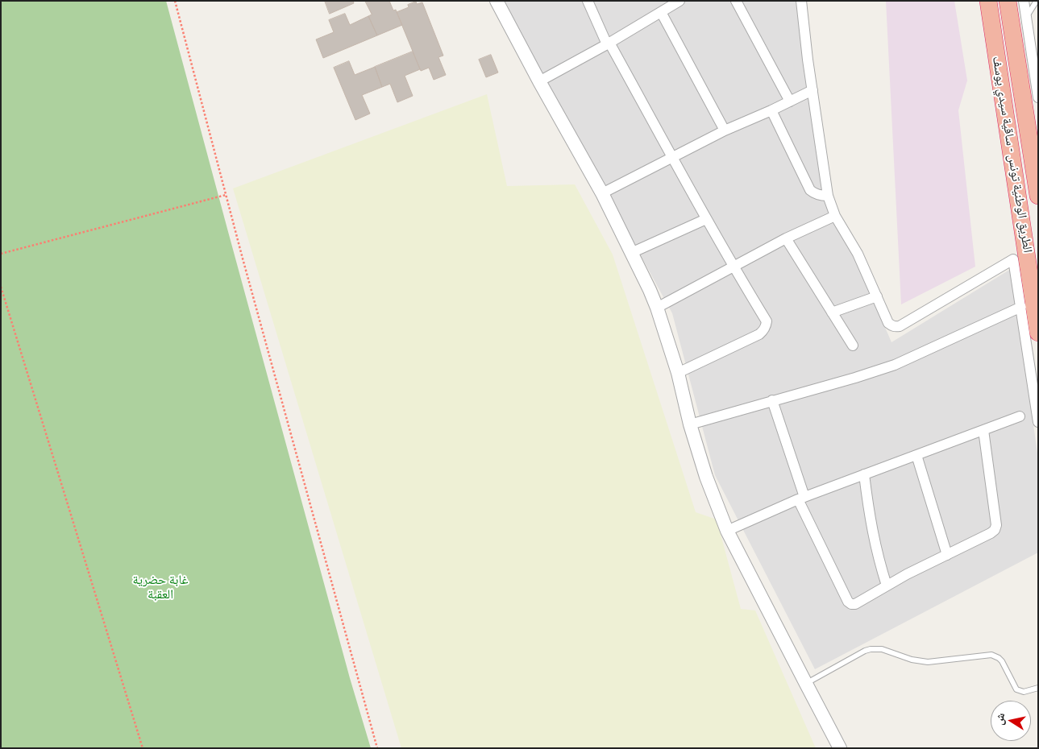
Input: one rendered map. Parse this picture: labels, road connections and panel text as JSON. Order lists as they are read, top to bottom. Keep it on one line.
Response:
{"streets":{"highway":["الطريق الوطنية تونس - ساقية سيدي يوسف"]},"parks":["غابة حضرية العقبة"],"north":"left"}
